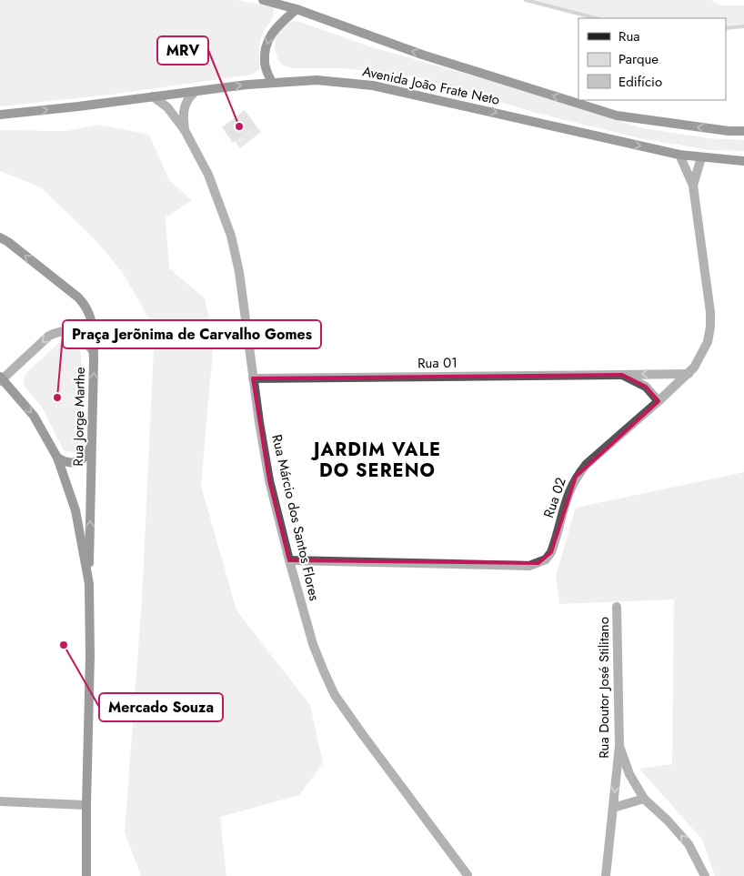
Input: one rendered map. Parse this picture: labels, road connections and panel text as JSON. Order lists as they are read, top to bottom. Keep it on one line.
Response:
{"streets":{"main road":["Avenida João Frate Neto","Rua Jorge Marthe"],"street":["Rua 01","Rua 02","Rua Márcio dos Santos Flores","Rua Doutor José Stilitano"]},"crossings":[["Avenida João Frate Neto","Rua 02"],["Avenida João Frate Neto","Rua Márcio dos Santos Flores"],["Rua 01","Rua 02"],["Rua 01","Rua Márcio dos Santos Flores"],["Rua 02","Rua Márcio dos Santos Flores"]],"districts":["JARDIM VALE DO SERENO"],"places":["MRV","Praça Jerõnima de Carvalho Gomes","Mercado Souza"],"legend":["Rua","Parque","Edifício"]}
